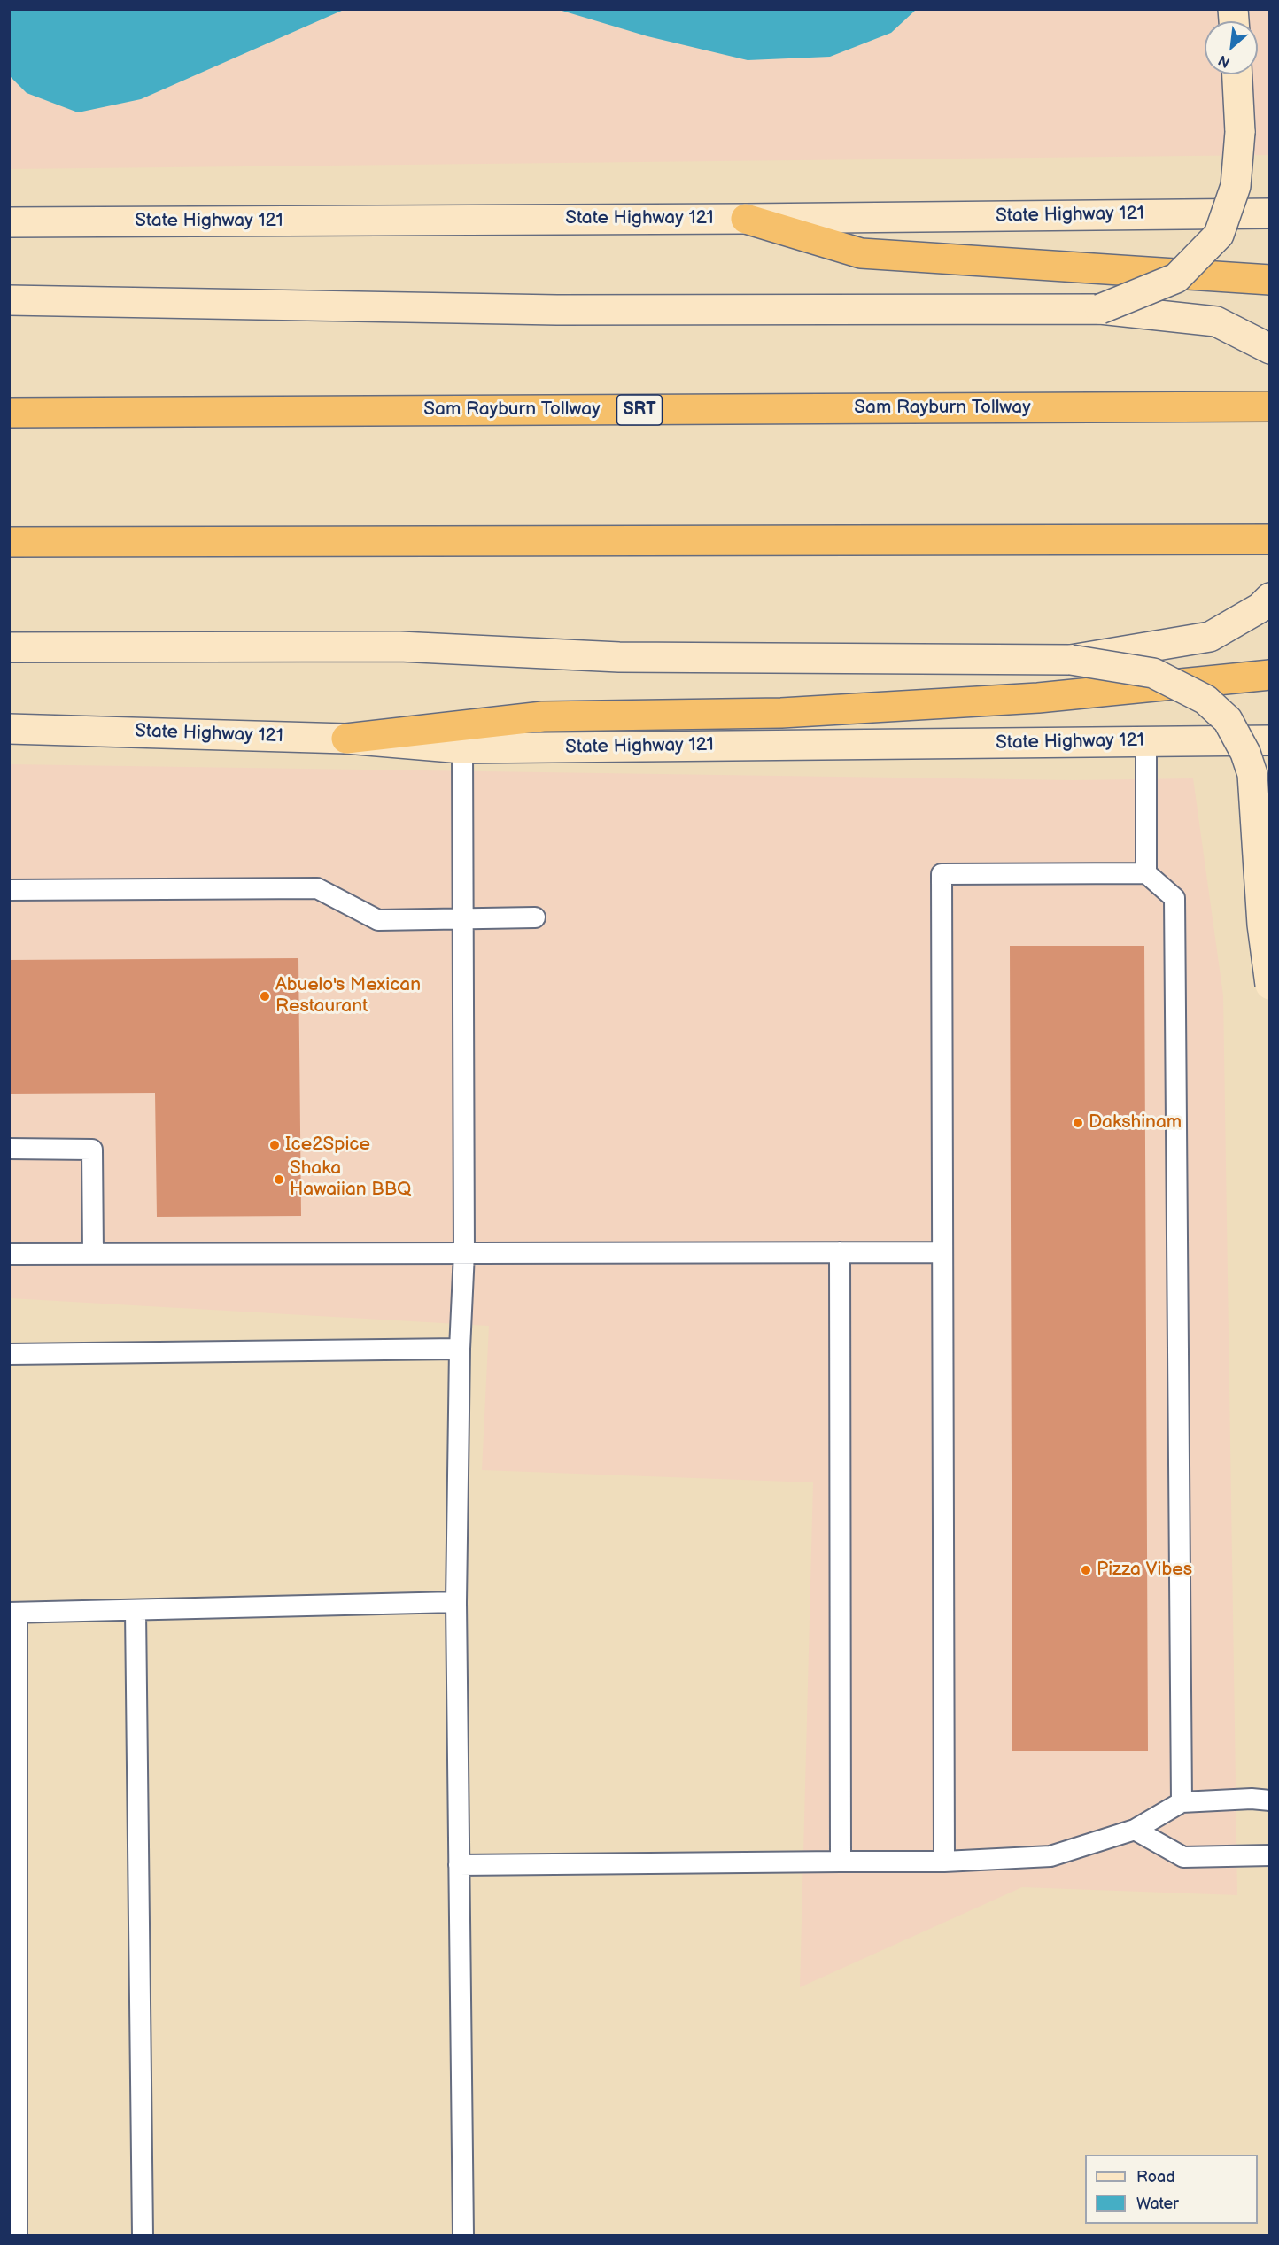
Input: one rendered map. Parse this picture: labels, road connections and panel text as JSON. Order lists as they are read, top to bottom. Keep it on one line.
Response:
{"streets":{"highway":["Sam Rayburn Tollway","SRT"],"main road":["State Highway 121"]},"places":["Abuelo's Mexican Restaurant","Dakshinam","Ice2Spice","Shaka Hawaiian BBQ","Pizza Vibes"],"legend":["Road","Water"],"north":"bottom left"}
